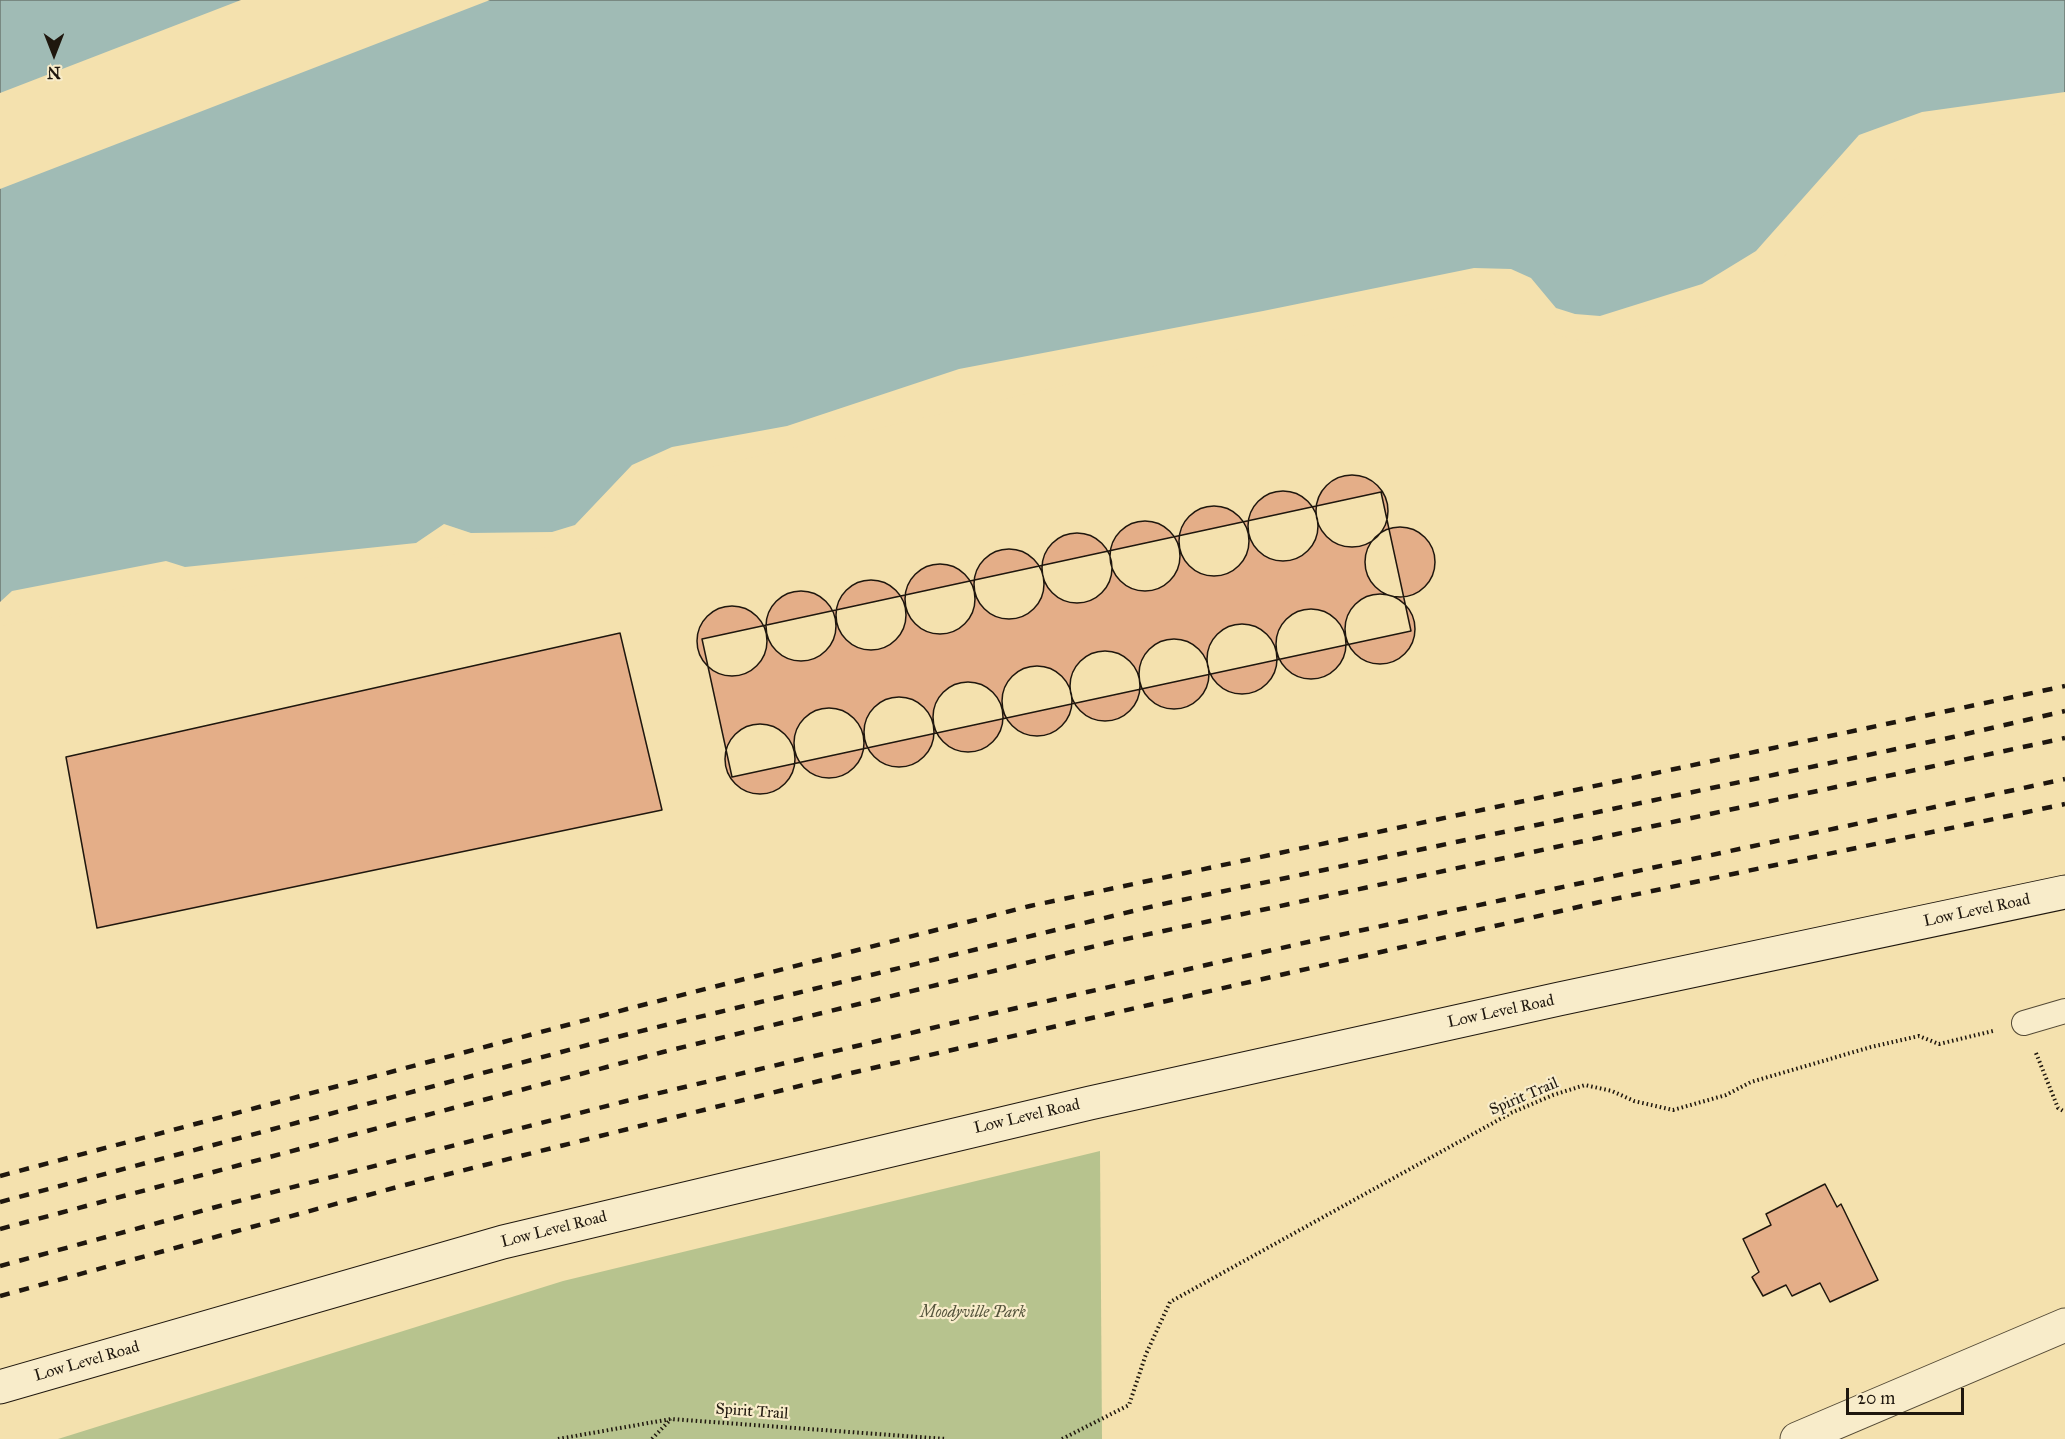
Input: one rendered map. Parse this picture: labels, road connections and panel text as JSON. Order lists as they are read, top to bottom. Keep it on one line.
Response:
{"streets":{"main road":["Low Level Road"],"path":["Spirit Trail"]},"parks":["Moodyville Park"],"scale_bar":"20 m","north":"bottom"}
